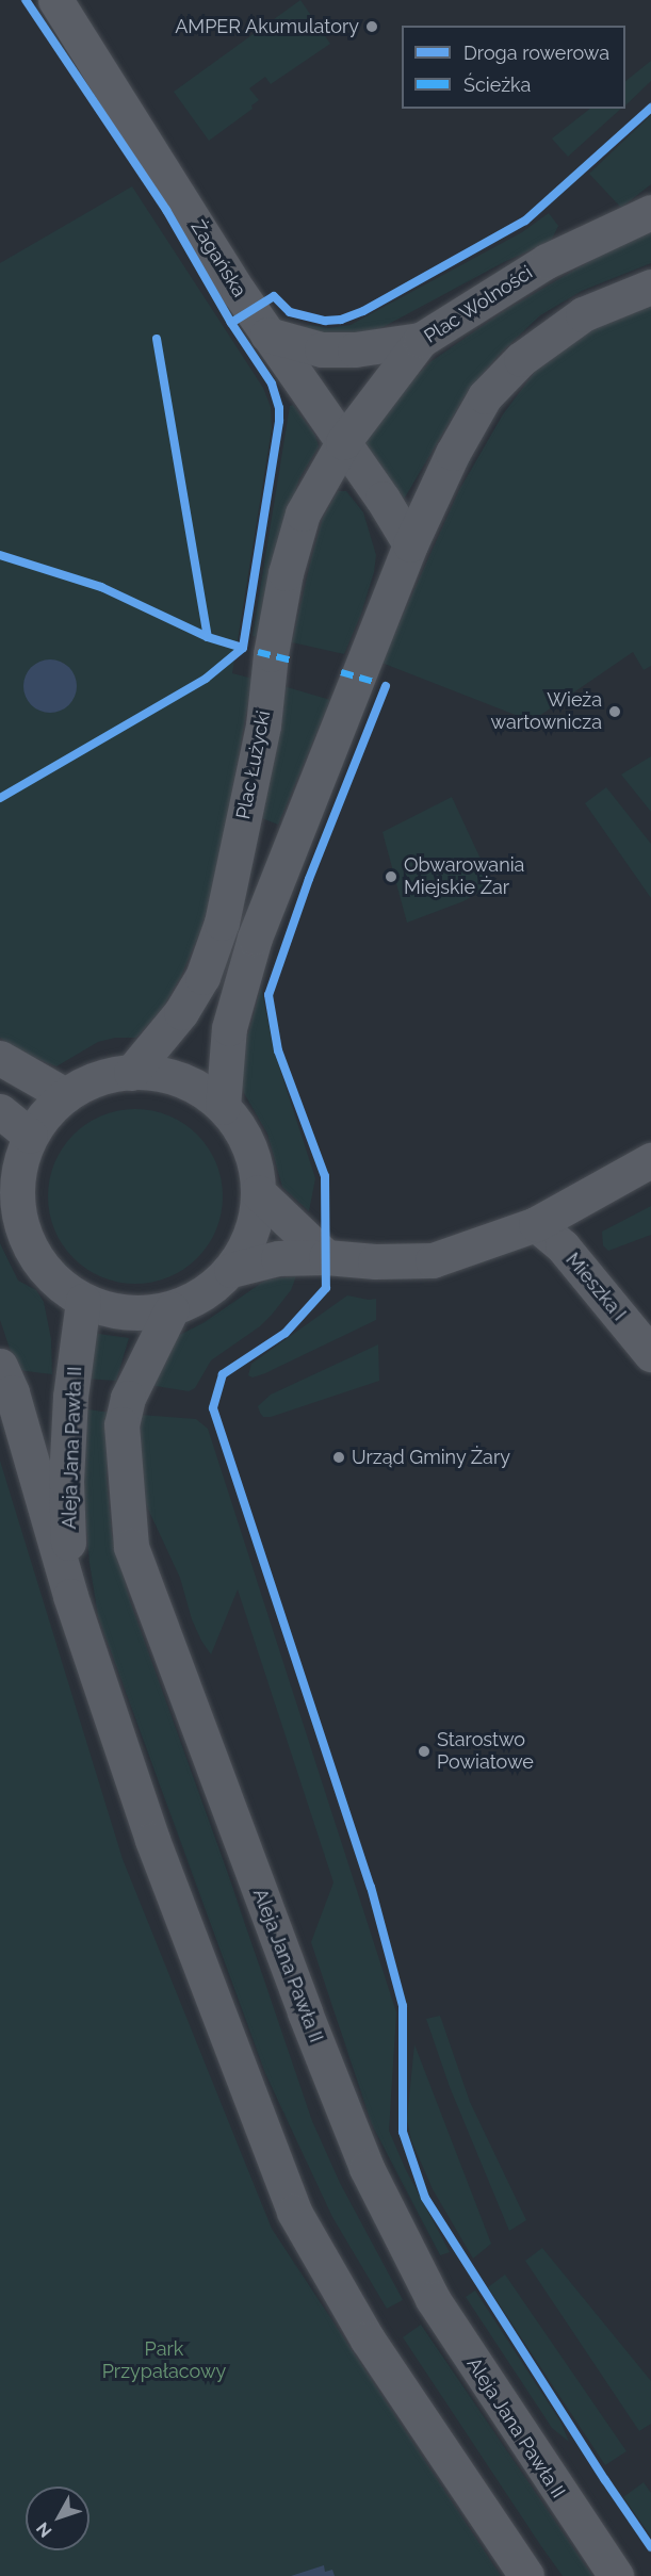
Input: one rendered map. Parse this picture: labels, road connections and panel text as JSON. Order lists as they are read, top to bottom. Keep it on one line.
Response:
{"streets":{"street":["Żagańska","Plac Wolności","Plac Łużycki","Mieszka I","Aleja Jana Pawła II"]},"crossings":[["Żagańska","Plac Wolności"],["Żagańska","Plac Łużycki"],["Plac Wolności","Plac Łużycki"]],"parks":["Park Przypałacowy"],"places":["AMPER Akumulatory","Wieża wartownicza","Obwarowania Miejskie Żar","Urząd Gminy Żary","Starostwo Powiatowe"],"legend":["Droga rowerowa","Ścieżka"],"north":"bottom left"}
